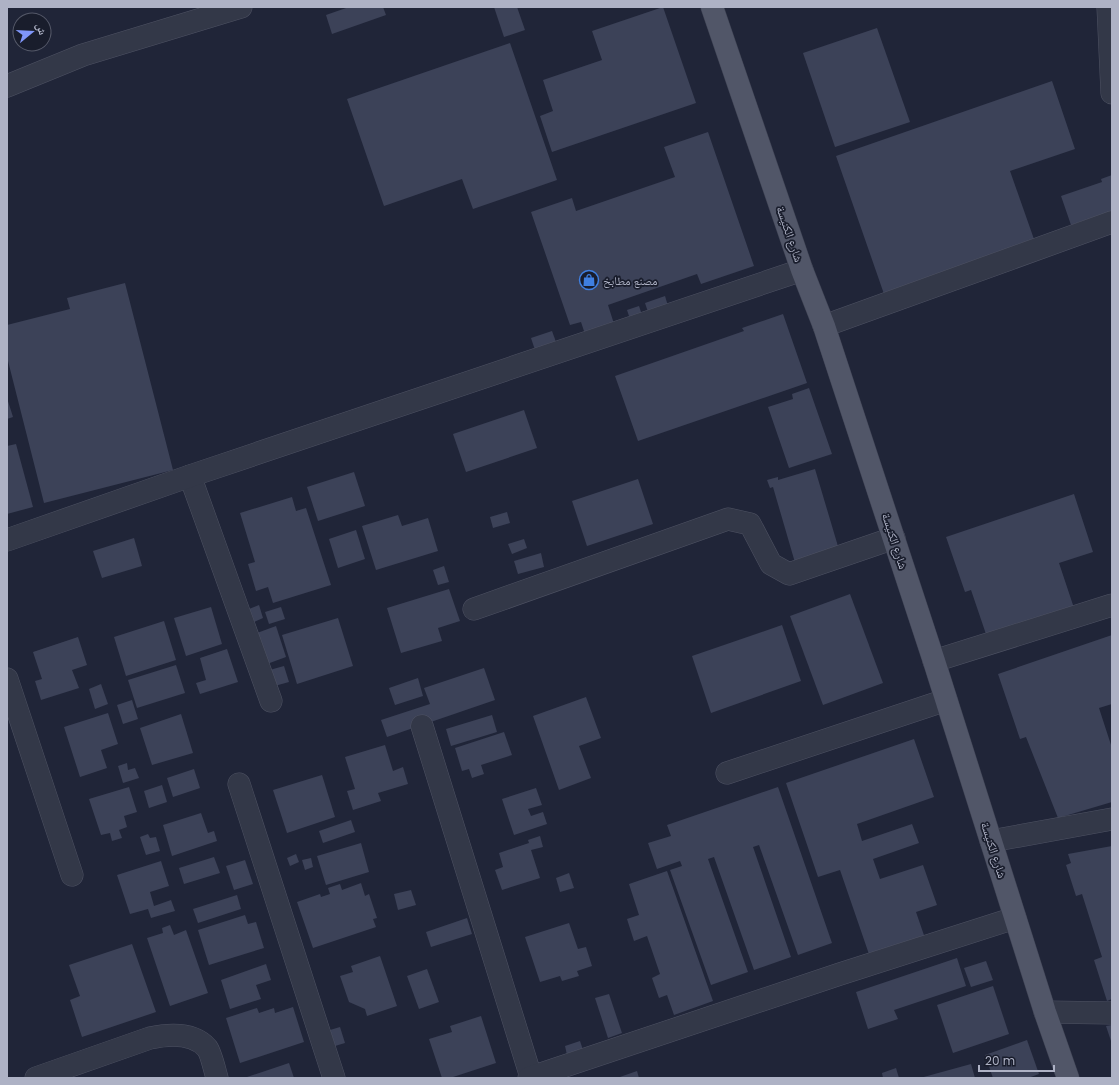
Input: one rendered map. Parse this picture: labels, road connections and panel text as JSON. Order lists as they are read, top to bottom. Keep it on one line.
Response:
{"streets":{"main road":["شارع الكنيسة"]},"places":{"shop":["مصنع مطابخ"]},"scale_bar":"20 m","north":"right"}
